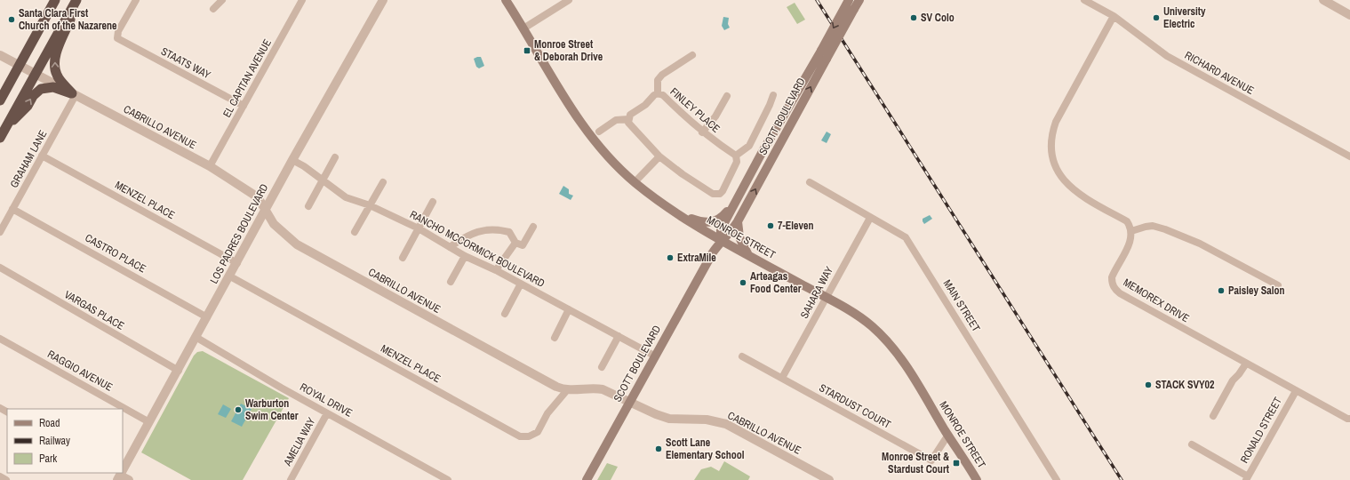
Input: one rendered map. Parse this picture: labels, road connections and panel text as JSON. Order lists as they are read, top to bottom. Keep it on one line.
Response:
{"streets":{"main road":["SCOTT BOULEVARD","MONROE STREET"],"street":["STAATS WAY","RICHARD AVENUE","EL CAPITAN AVENUE","FINLEY PLACE","CABRILLO AVENUE","GRAHAM LANE","MENZEL PLACE","LOS PADRES BOULEVARD","RANCHO MCCORMICK BOULEVARD","CASTRO PLACE","SAHARA WAY","MEMOREX DRIVE","MAIN STREET","VARGAS PLACE","RAGGIO AVENUE","ROYAL DRIVE","STARDUST COURT","RONALD STREET","AMELIA WAY"]},"crossings":[["STAATS WAY","EL CAPITAN AVENUE"],["EL CAPITAN AVENUE","CABRILLO AVENUE"],["SCOTT BOULEVARD","CABRILLO AVENUE"],["SCOTT BOULEVARD","MONROE STREET"],["SCOTT BOULEVARD","RANCHO MCCORMICK BOULEVARD"],["CABRILLO AVENUE","GRAHAM LANE"],["CABRILLO AVENUE","MENZEL PLACE"],["CABRILLO AVENUE","LOS PADRES BOULEVARD"],["GRAHAM LANE","MENZEL PLACE"],["GRAHAM LANE","CASTRO PLACE"],["MENZEL PLACE","LOS PADRES BOULEVARD"],["LOS PADRES BOULEVARD","RANCHO MCCORMICK BOULEVARD"],["LOS PADRES BOULEVARD","CASTRO PLACE"],["LOS PADRES BOULEVARD","VARGAS PLACE"],["LOS PADRES BOULEVARD","RAGGIO AVENUE"],["LOS PADRES BOULEVARD","ROYAL DRIVE"],["MONROE STREET","SAHARA WAY"],["MONROE STREET","STARDUST COURT"],["SAHARA WAY","MAIN STREET"],["SAHARA WAY","STARDUST COURT"],["MEMOREX DRIVE","RONALD STREET"],["ROYAL DRIVE","AMELIA WAY"]],"places":{"other":["SV Colo","University Electric","Santa Clara First Church of the Nazarene","7-Eleven","ExtraMile","Arteagas Food Center","Paisley Salon","STACK SVY02","Warburton Swim Center","Scott Lane Elementary School"],"transit":["Monroe Street & Deborah Drive","Monroe Street & Stardust Court"]},"legend":["Road","Railway","Park"]}
